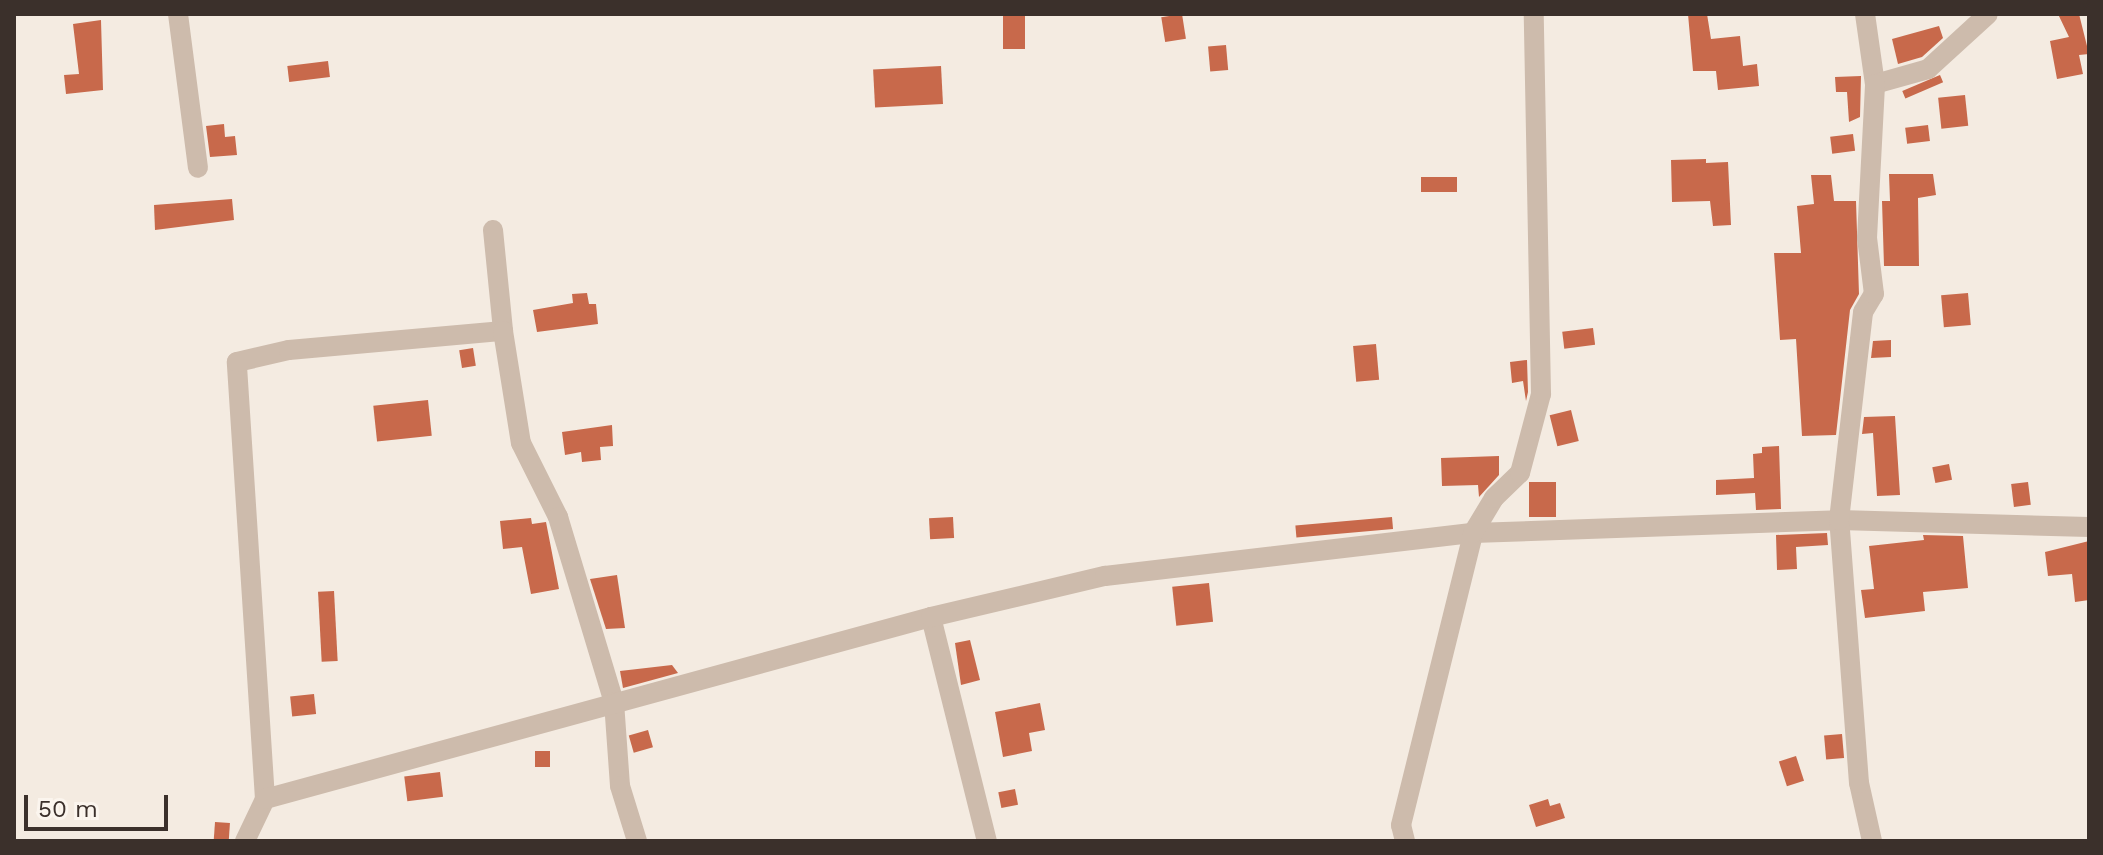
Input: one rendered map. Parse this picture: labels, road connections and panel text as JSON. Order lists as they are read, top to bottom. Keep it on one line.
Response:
{"scale_bar":"50 m"}
